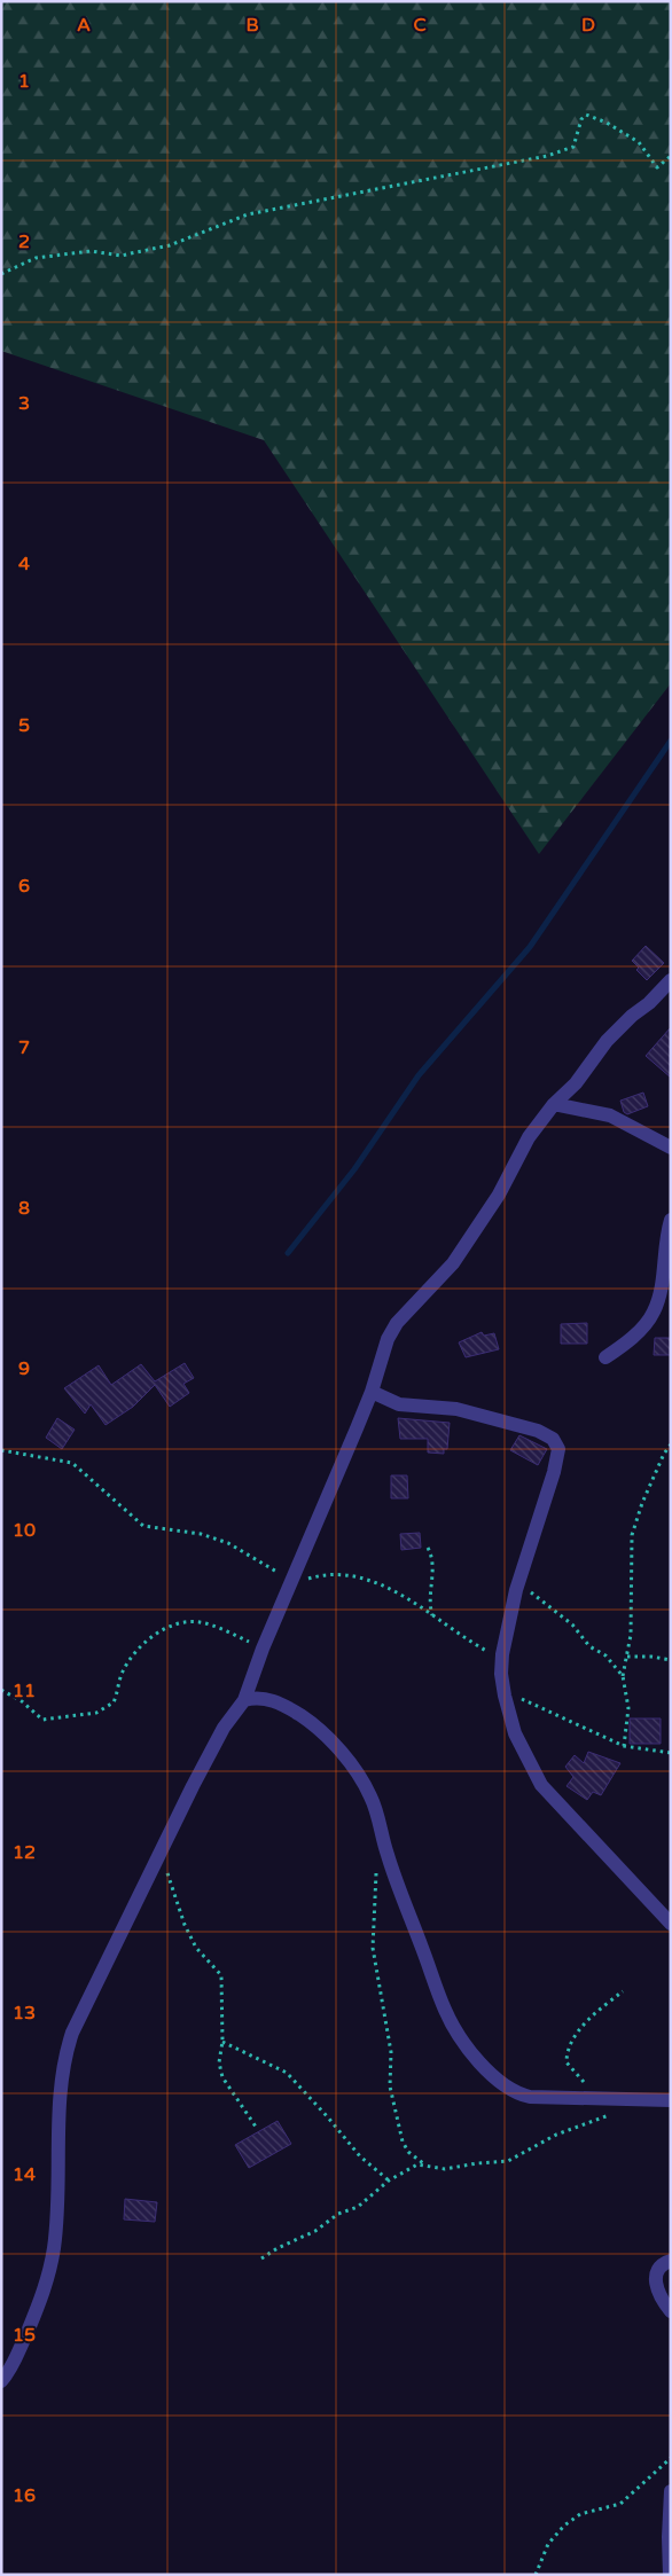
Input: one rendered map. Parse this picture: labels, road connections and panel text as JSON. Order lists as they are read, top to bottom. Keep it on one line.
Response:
{"grid":{"columns":["A","B","C","D"],"rows":["1","2","3","4","5","6","7","8","9","10","11","12","13","14","15","16"]}}
